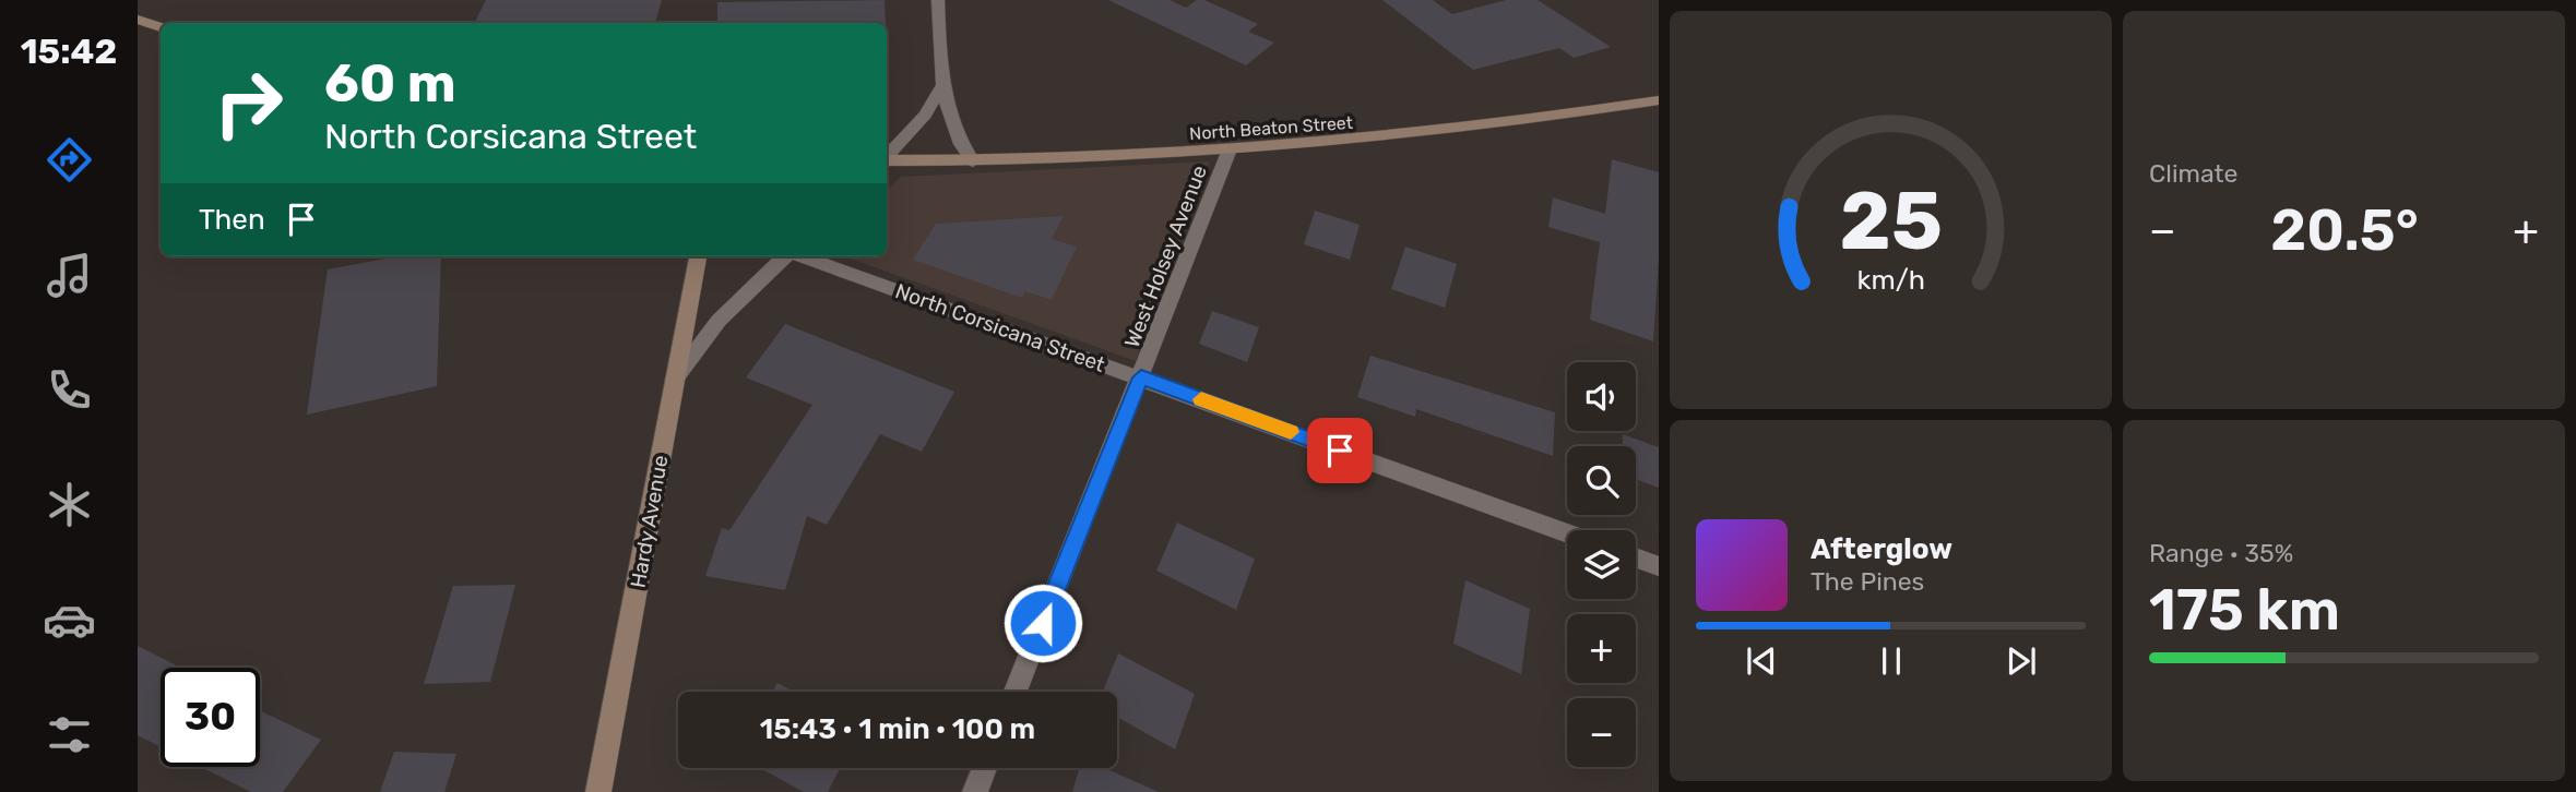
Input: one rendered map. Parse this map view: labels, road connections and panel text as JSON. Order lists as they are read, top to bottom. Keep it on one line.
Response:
{"streets":{"main road":["North Beaton Street","Hardy Avenue"],"street":["West Holsey Avenue","North Corsicana Street"]},"crossings":[["North Beaton Street","West Holsey Avenue"],["West Holsey Avenue","North Corsicana Street"]],"page":{"tabs":"15:42","tile":["Climate",["Range · 35%","175 km"]],"turn":["60 m","North Corsicana Street"],"then":"Then","heat":["−","20.5°","+"],"map_buttons":["+","−"],"song":["Afterglow","The Pines"],"limit":"30","trip":"15:43 · 1 min · 100 m","gauge":["25","km/h"]}}
